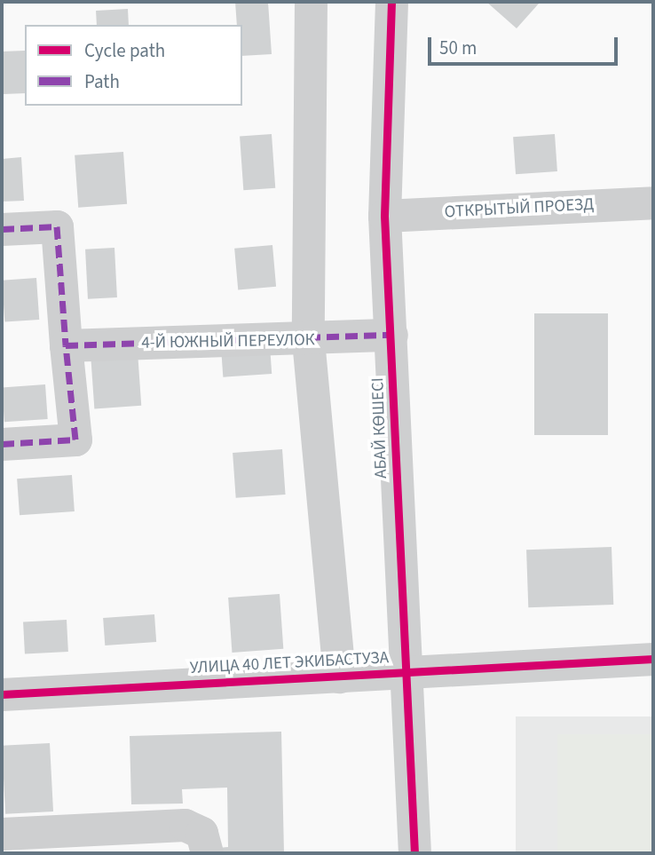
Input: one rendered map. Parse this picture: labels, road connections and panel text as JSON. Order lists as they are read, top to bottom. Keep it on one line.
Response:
{"streets":{"street":["ОТКРЫТЫЙ ПРОЕЗД","4-Й ЮЖНЫЙ ПЕРЕУЛОК","АБАЙ КӨШЕСІ","УЛИЦА 40 ЛЕТ ЭКИБАСТУЗА"]},"crossings":[["ОТКРЫТЫЙ ПРОЕЗД","АБАЙ КӨШЕСІ"],["4-Й ЮЖНЫЙ ПЕРЕУЛОК","АБАЙ КӨШЕСІ"],["АБАЙ КӨШЕСІ","УЛИЦА 40 ЛЕТ ЭКИБАСТУЗА"]],"legend":["Cycle path","Path"],"scale_bar":"50 m"}
